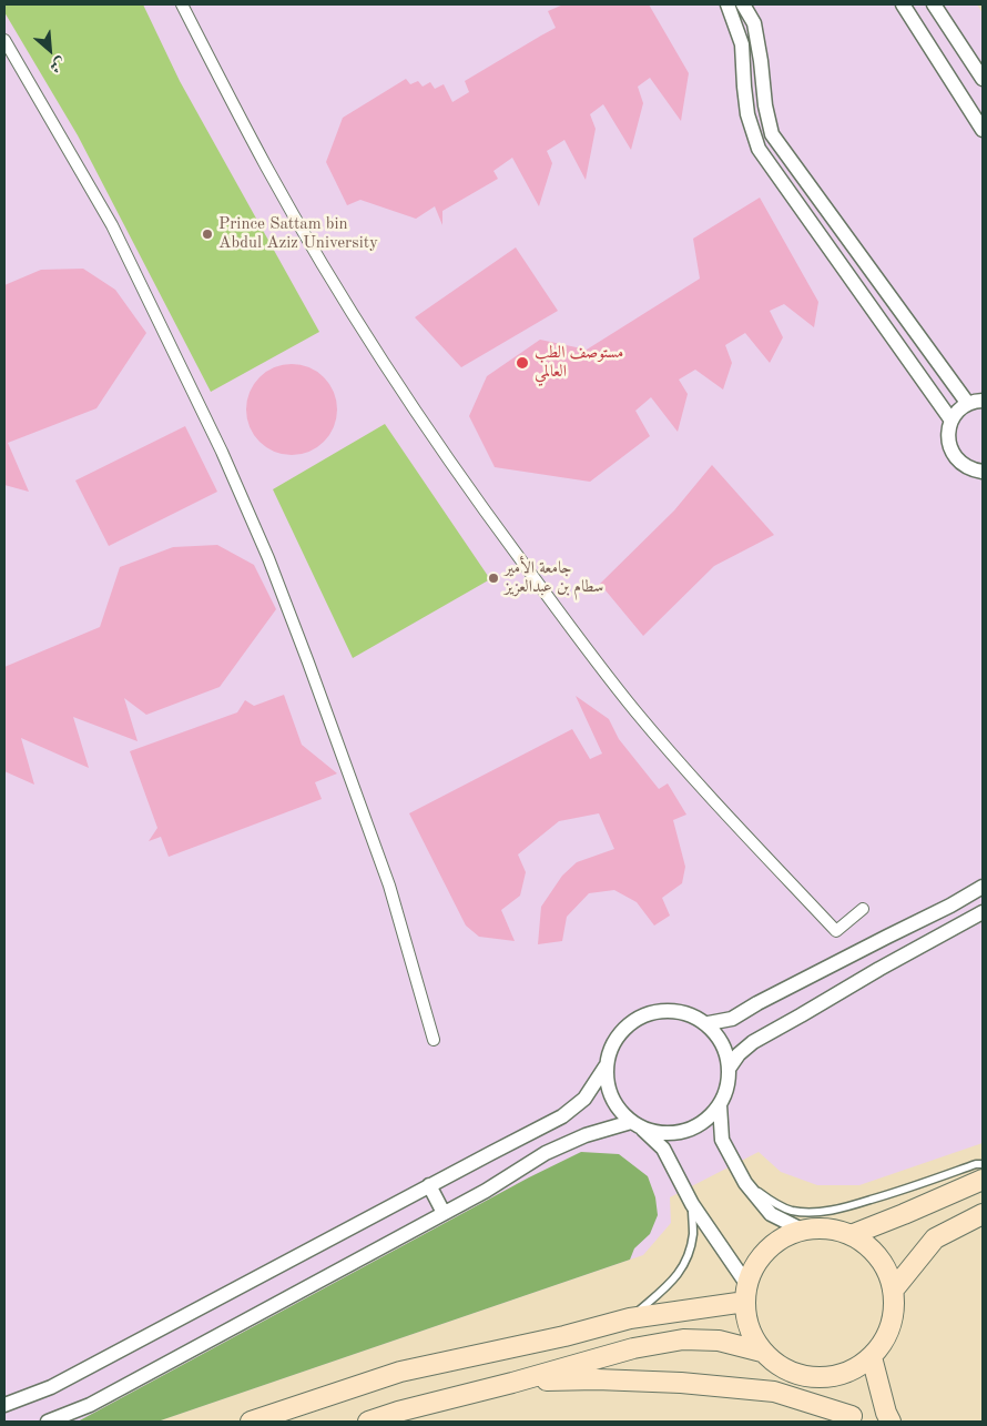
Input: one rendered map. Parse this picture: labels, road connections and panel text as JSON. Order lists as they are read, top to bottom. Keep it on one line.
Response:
{"places":["Prince Sattam bin Abdul Aziz University","مستوصف الطب العالمي","جامعة الأمير سطام بن عبدالعزيز"],"north":"bottom right"}
